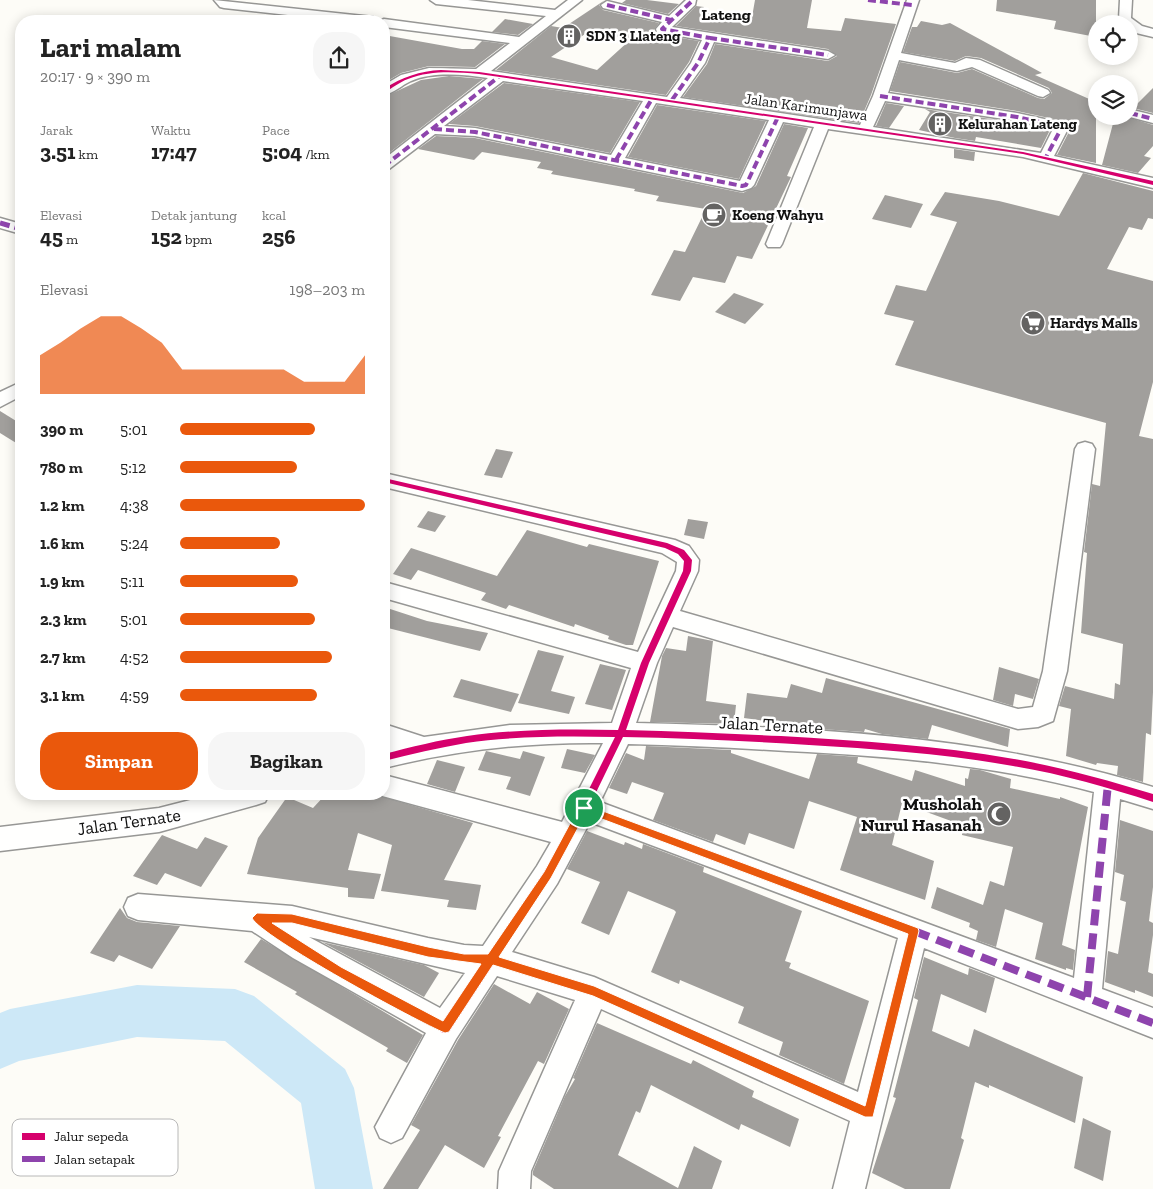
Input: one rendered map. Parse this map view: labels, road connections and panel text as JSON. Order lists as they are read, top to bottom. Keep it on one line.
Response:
{"streets":{"street":["Jalan Karimunjawa","Jalan Ternate"]},"districts":["Lateng"],"places":{"building":["SDN 3 Llateng","Kelurahan Lateng"],"cafe":["Koeng Wahyu"],"supermarket":["Hardys Malls"],"mosque":["Musholah Nurul Hasanah"]},"legend":["Jalur sepeda","Jalan setapak"],"page":{"heading":["Lari malam","20:17 · 9 × 390 m"],"stats":[["Jarak","3.51 km"],["Waktu","17:47"],["Pace","5:04 /km"],["Elevasi","45 m"],["Detak jantung","152 bpm"],["kcal","256"]],"chart":["Elevasi","198–203 m"],"list":[{"name":"390 m","note":"5:01"},{"name":"780 m","note":"5:12"},{"name":"1.2 km","note":"4:38"},{"name":"1.6 km","note":"5:24"},{"name":"1.9 km","note":"5:11"},{"name":"2.3 km","note":"5:01"},{"name":"2.7 km","note":"4:52"},{"name":"3.1 km","note":"4:59"}],"buttons":["Simpan","Bagikan"]}}
